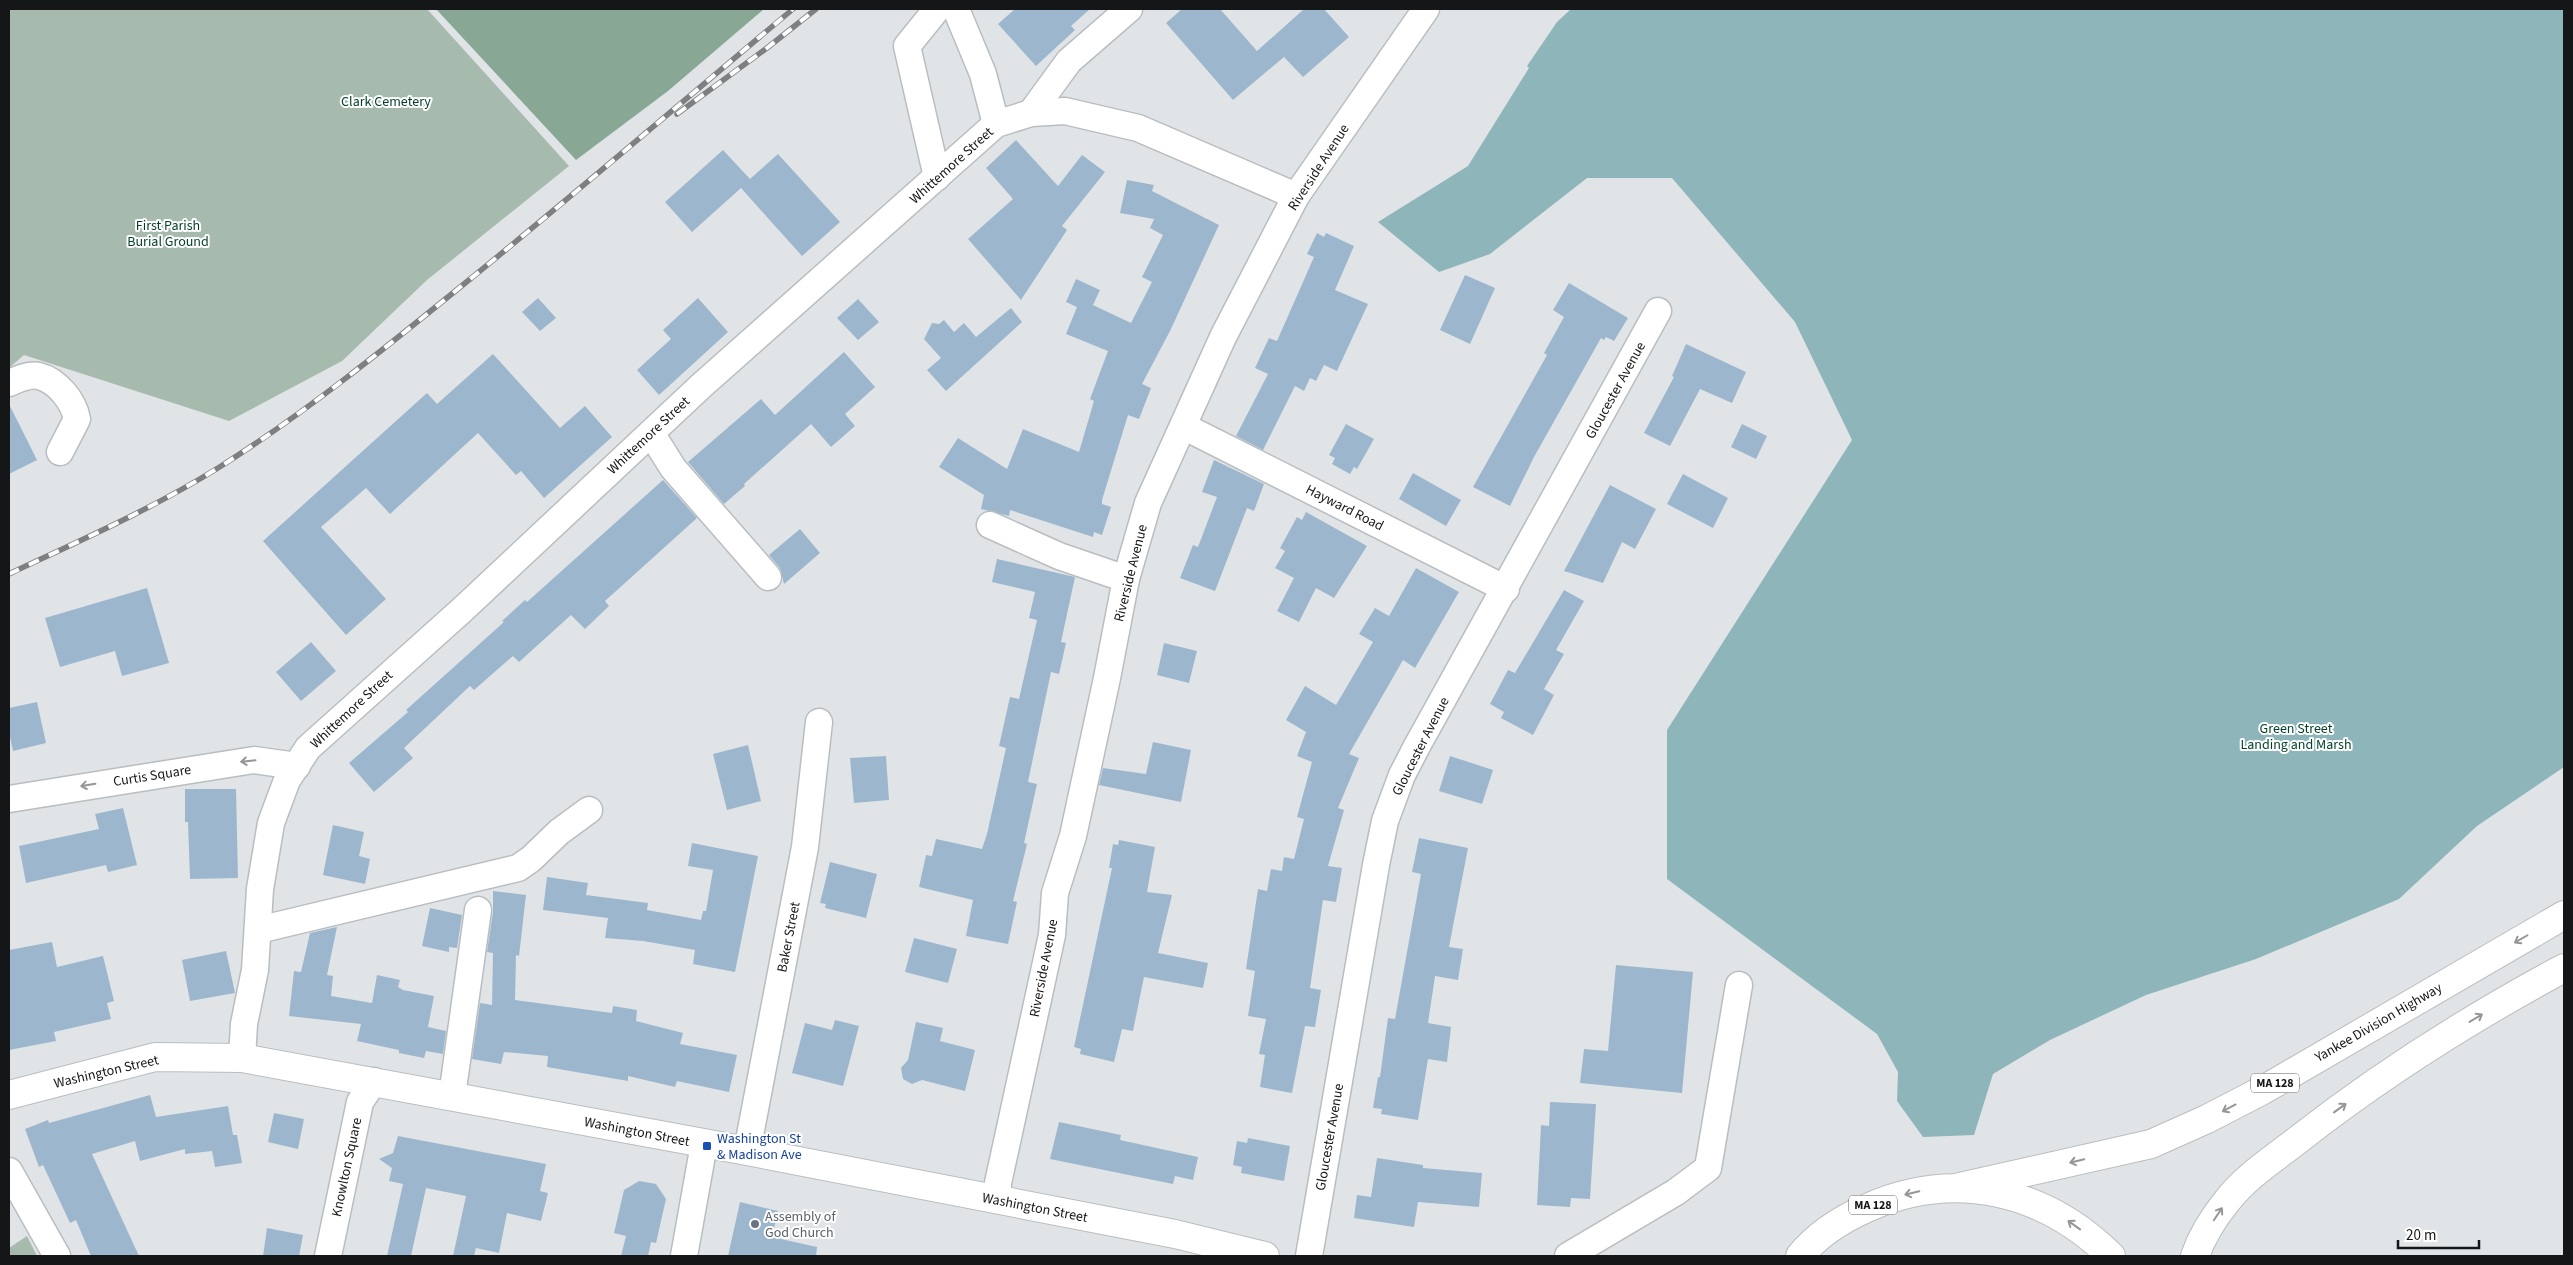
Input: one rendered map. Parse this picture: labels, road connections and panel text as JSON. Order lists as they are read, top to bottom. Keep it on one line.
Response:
{"streets":{"main road":["Yankee Division Highway","Washington Street","MA 128"],"street":["Whittemore Street","Riverside Avenue","Gloucester Avenue","Hayward Road","Curtis Square","Baker Street","Knowlton Square"]},"crossings":[["Whittemore Street","Riverside Avenue"],["Whittemore Street","Curtis Square"],["Whittemore Street","Washington Street"],["Riverside Avenue","Hayward Road"],["Riverside Avenue","Washington Street"],["Gloucester Avenue","Hayward Road"],["Baker Street","Washington Street"],["Yankee Division Highway","MA 128"],["Washington Street","Knowlton Square"]],"one_way":["Curtis Square"],"parks":["Clark Cemetery","First Parish Burial Ground","Green Street Landing and Marsh"],"places":{"transit":["Washington St & Madison Ave"],"other":["Assembly of God Church"]},"scale_bar":"20 m"}
